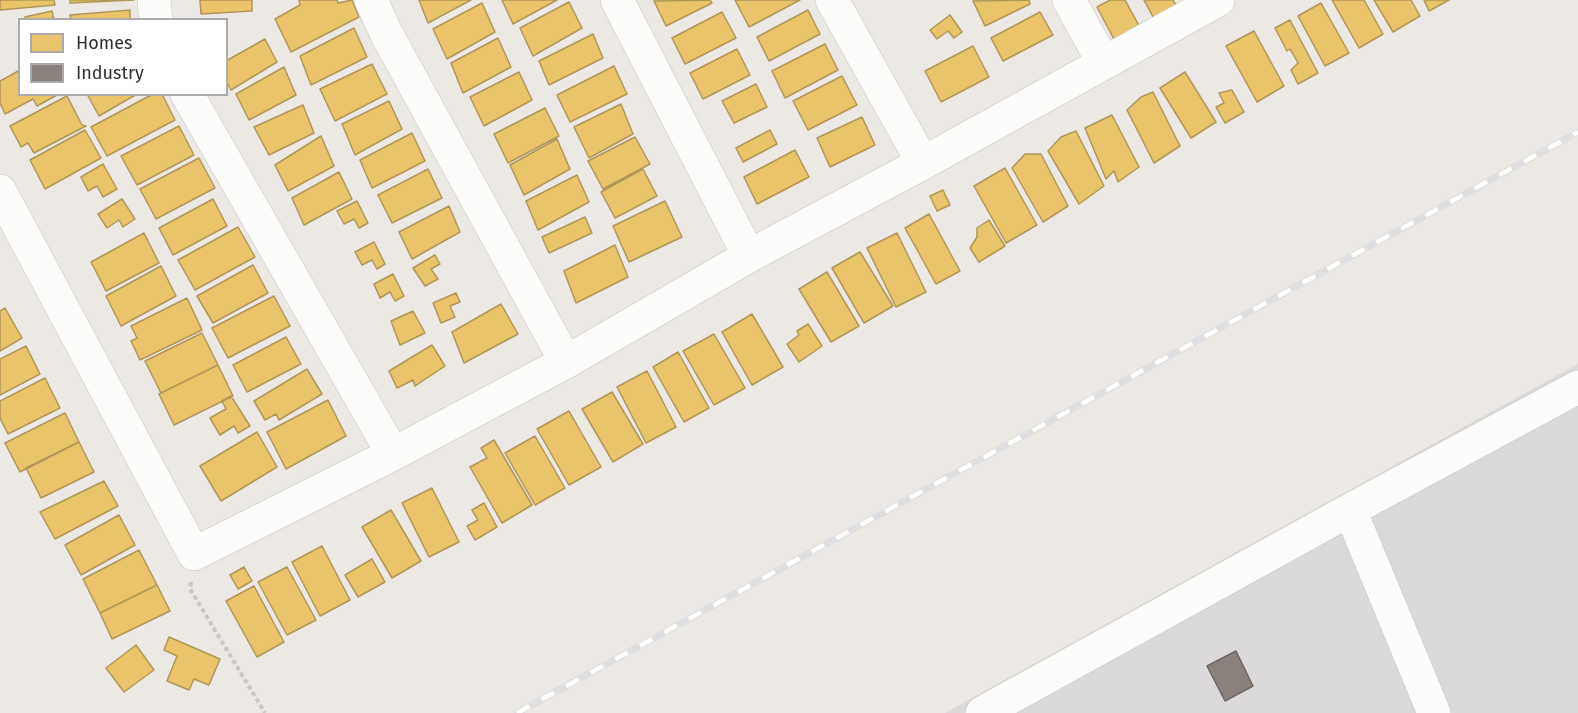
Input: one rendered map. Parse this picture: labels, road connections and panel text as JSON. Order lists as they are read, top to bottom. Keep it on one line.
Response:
{"legend":["Homes","Industry"]}
